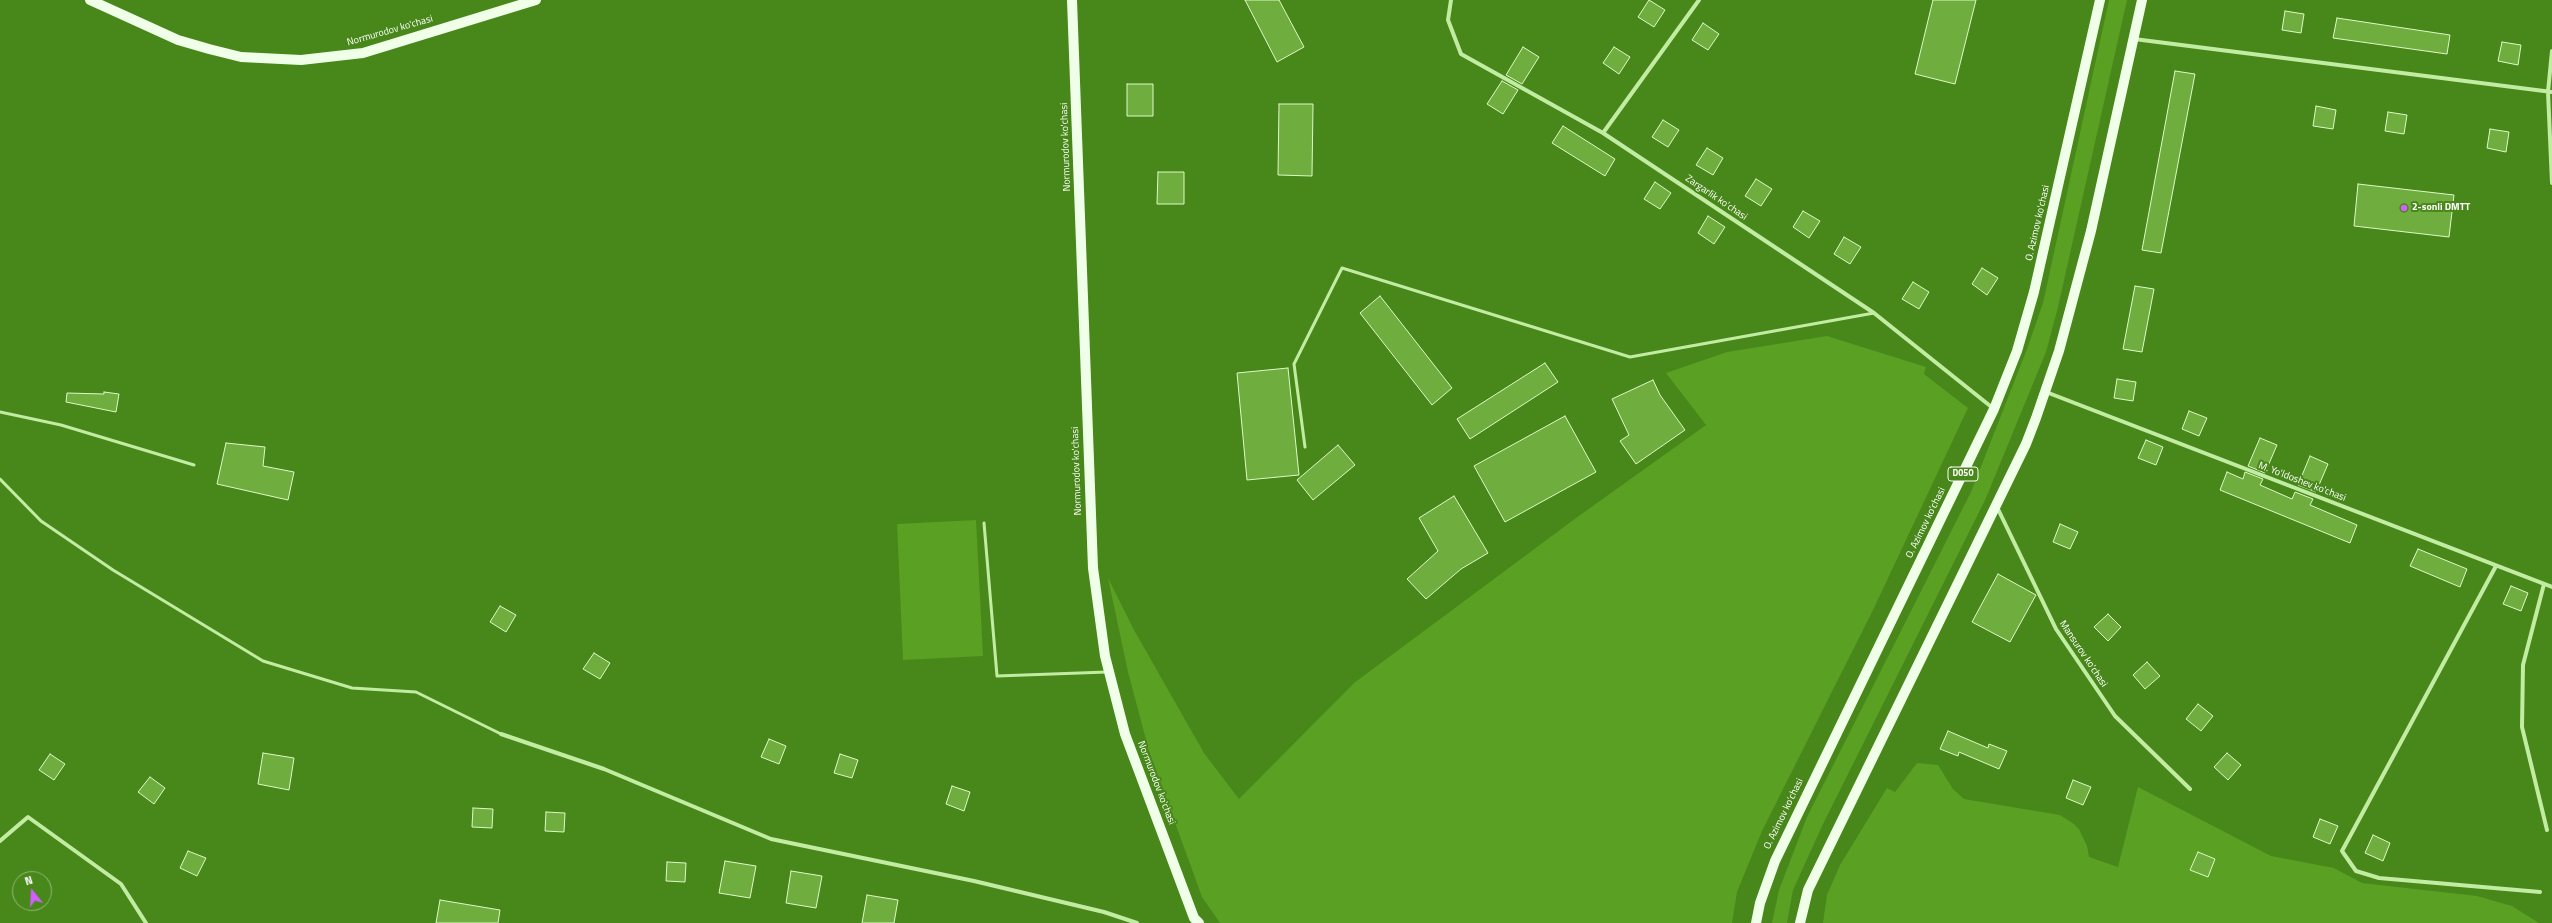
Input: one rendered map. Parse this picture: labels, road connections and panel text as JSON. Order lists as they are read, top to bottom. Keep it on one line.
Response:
{"streets":{"main road":["Normurodov ko'chasi","O. Azimov ko'chasi","D050"],"street":["Zargarlik ko'chasi","M. Yo'ldoshev ko'chasi","Mansurov ko'chasi"]},"crossings":[["Zargarlik ko'chasi","O. Azimov ko'chasi"]],"places":["2-sonli DMTT"],"north":"top"}
